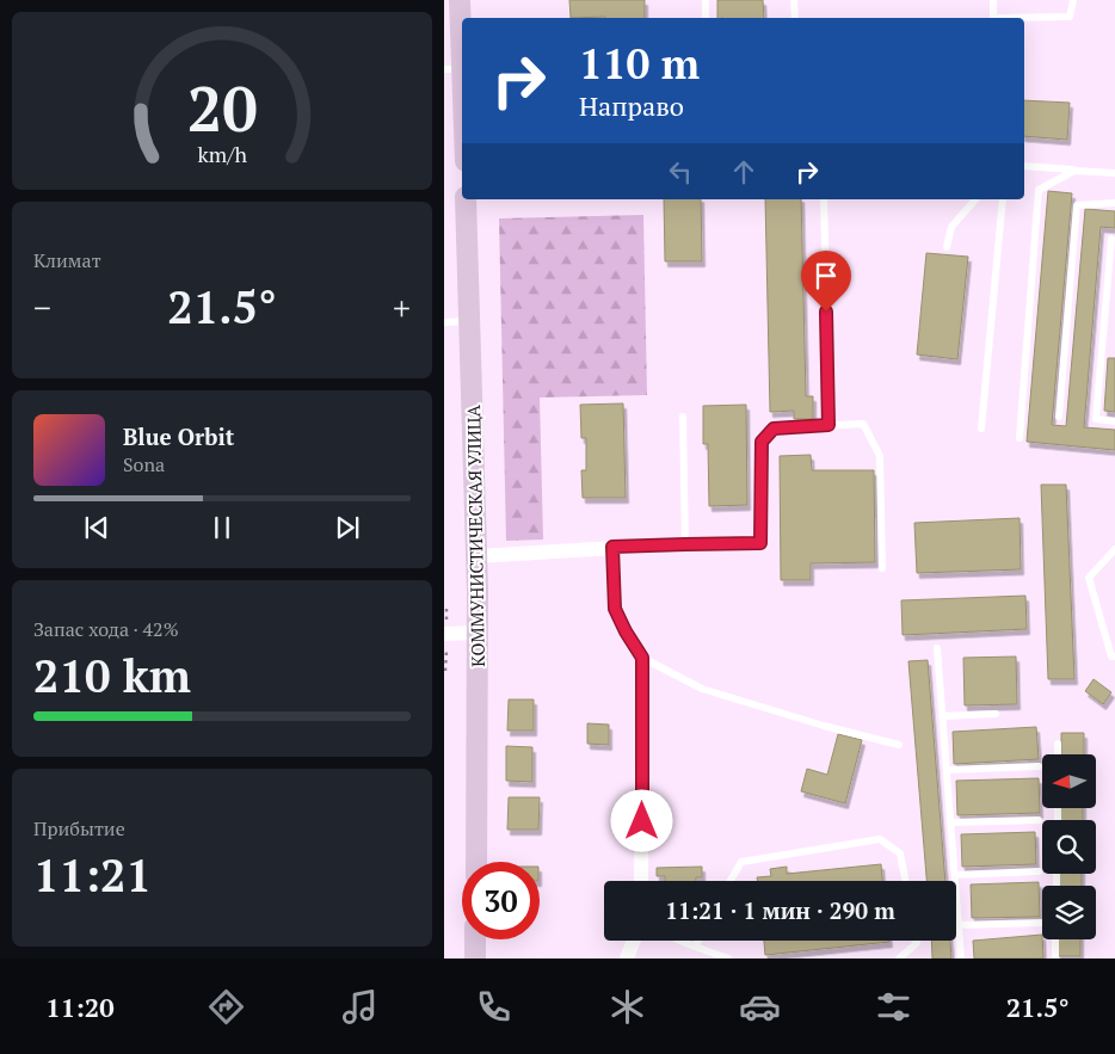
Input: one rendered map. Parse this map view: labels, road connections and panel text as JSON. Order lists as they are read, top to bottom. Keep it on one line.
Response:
{"streets":{"main road":["КОММУНИСТИЧЕСКАЯ УЛИЦА"]},"north":"left","page":{"turn":["110 m","Направо"],"tile":["Климат",["Запас хода · 42%","210 km"],["Прибытие","11:21"]],"heat":["−","21.5°","+"],"song":["Blue Orbit","Sona"],"limit":"30","trip":"11:21 · 1 мин · 290 m","tabs":["11:20","21.5°"],"gauge":["20","km/h"]}}
